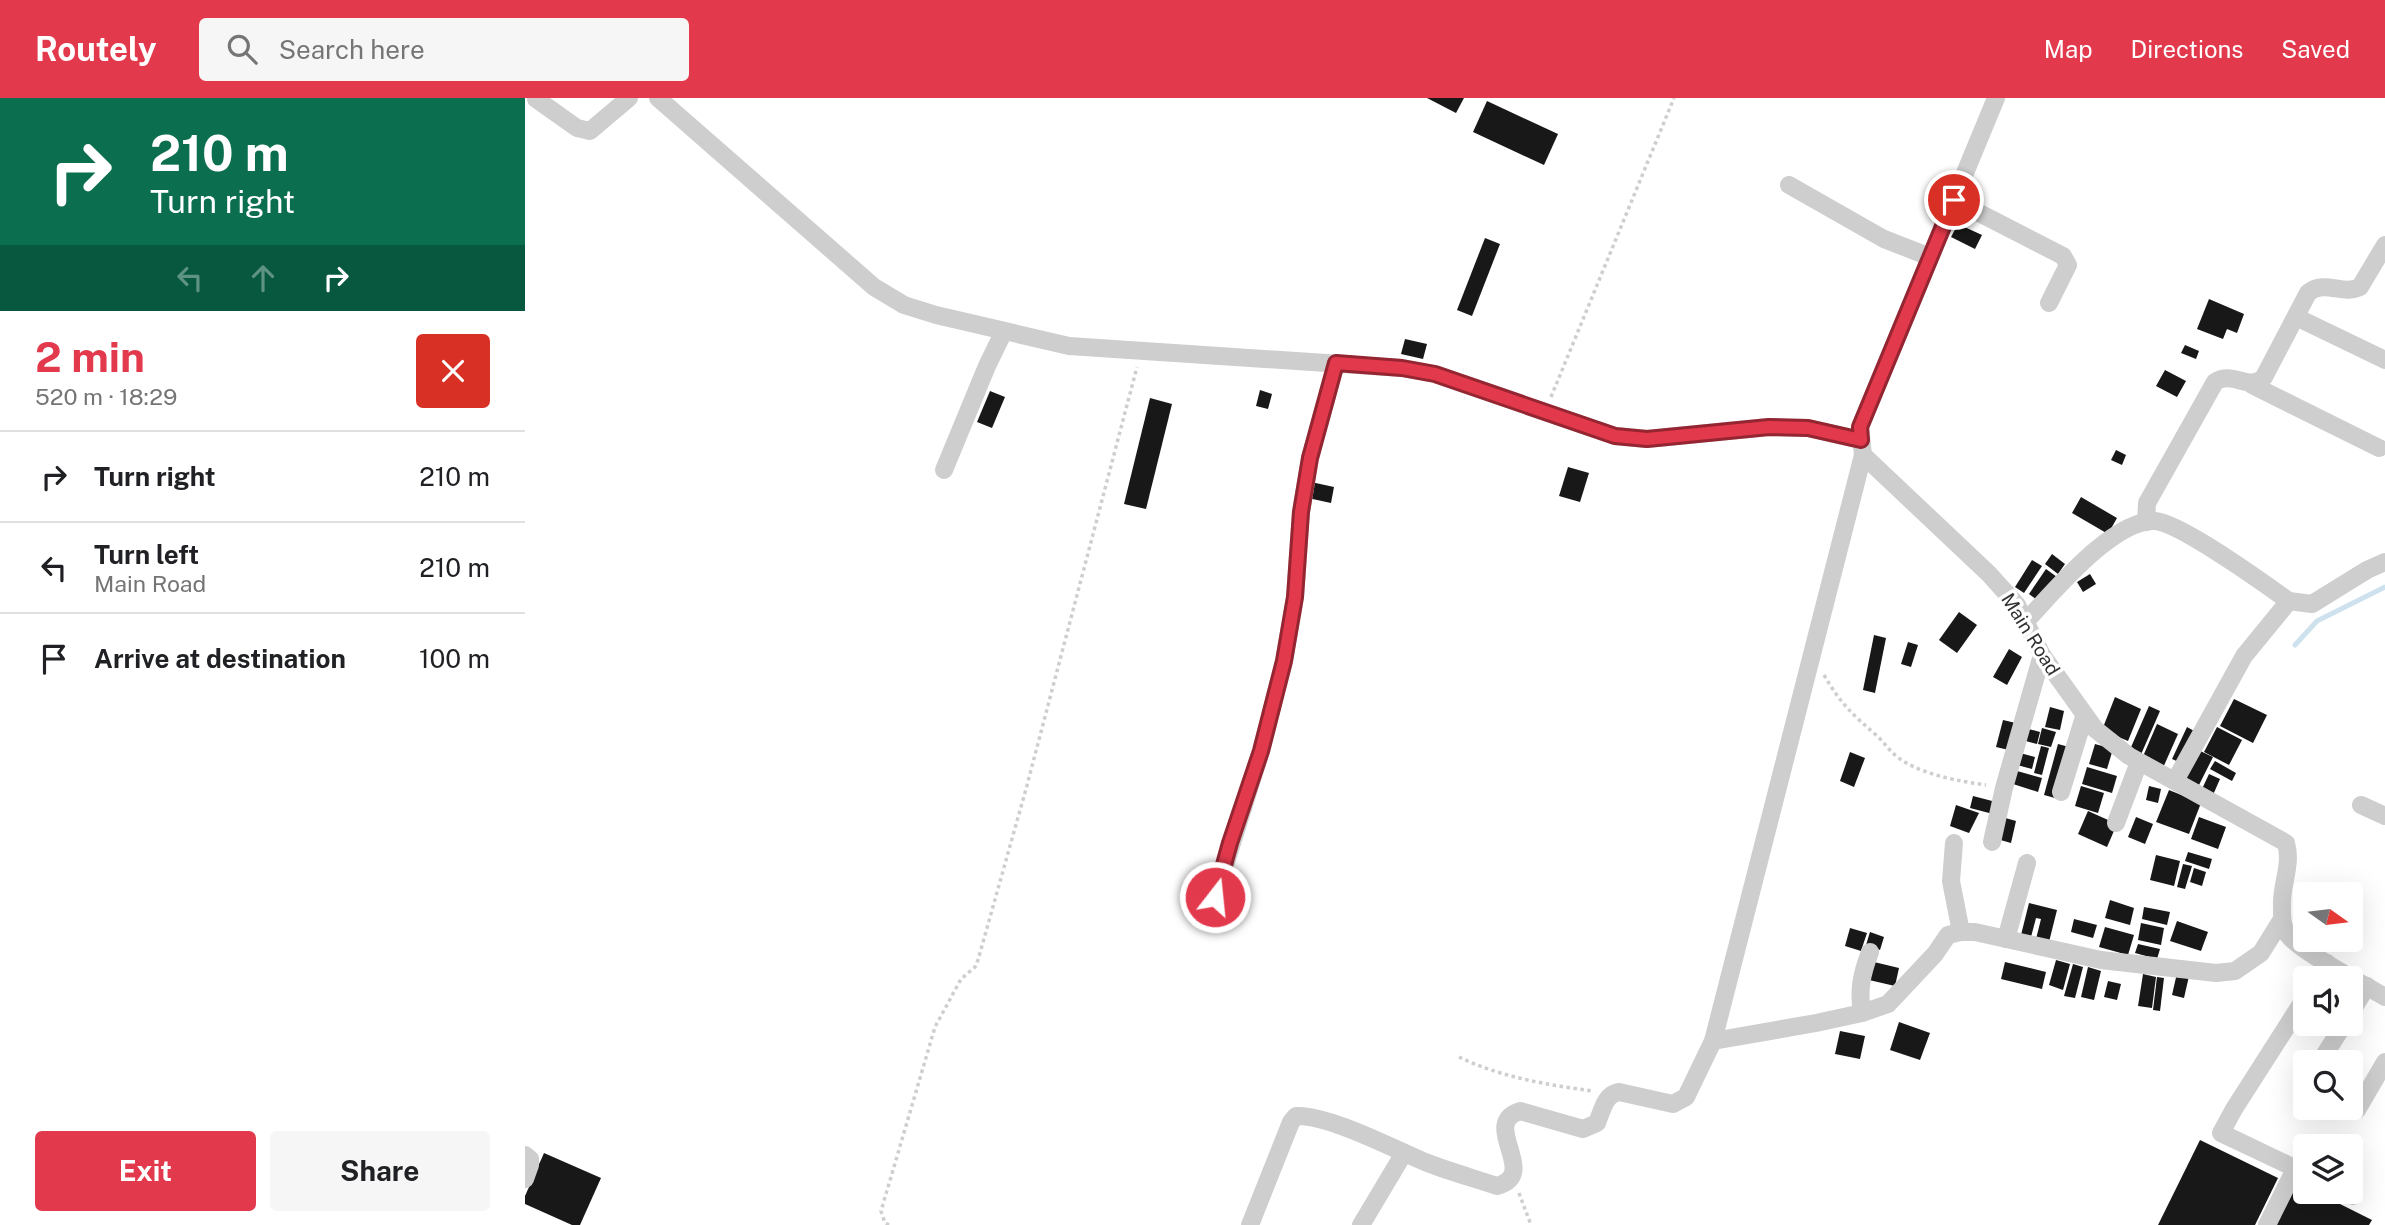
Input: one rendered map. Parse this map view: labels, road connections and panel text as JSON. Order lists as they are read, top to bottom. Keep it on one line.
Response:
{"streets":{"street":["Main Road"]},"north":"right","page":{"header":"Routely","search":"Search here","nav":["Map","Directions","Saved"],"turn":["210 m","Turn right"],"heading":["2 min","520 m · 18:29"],"list":[{"name":"Turn right","value":"210 m"},{"name":"Turn left","note":"Main Road","value":"210 m"},{"name":"Arrive at destination","value":"100 m"}],"buttons":["Exit","Share"]}}
